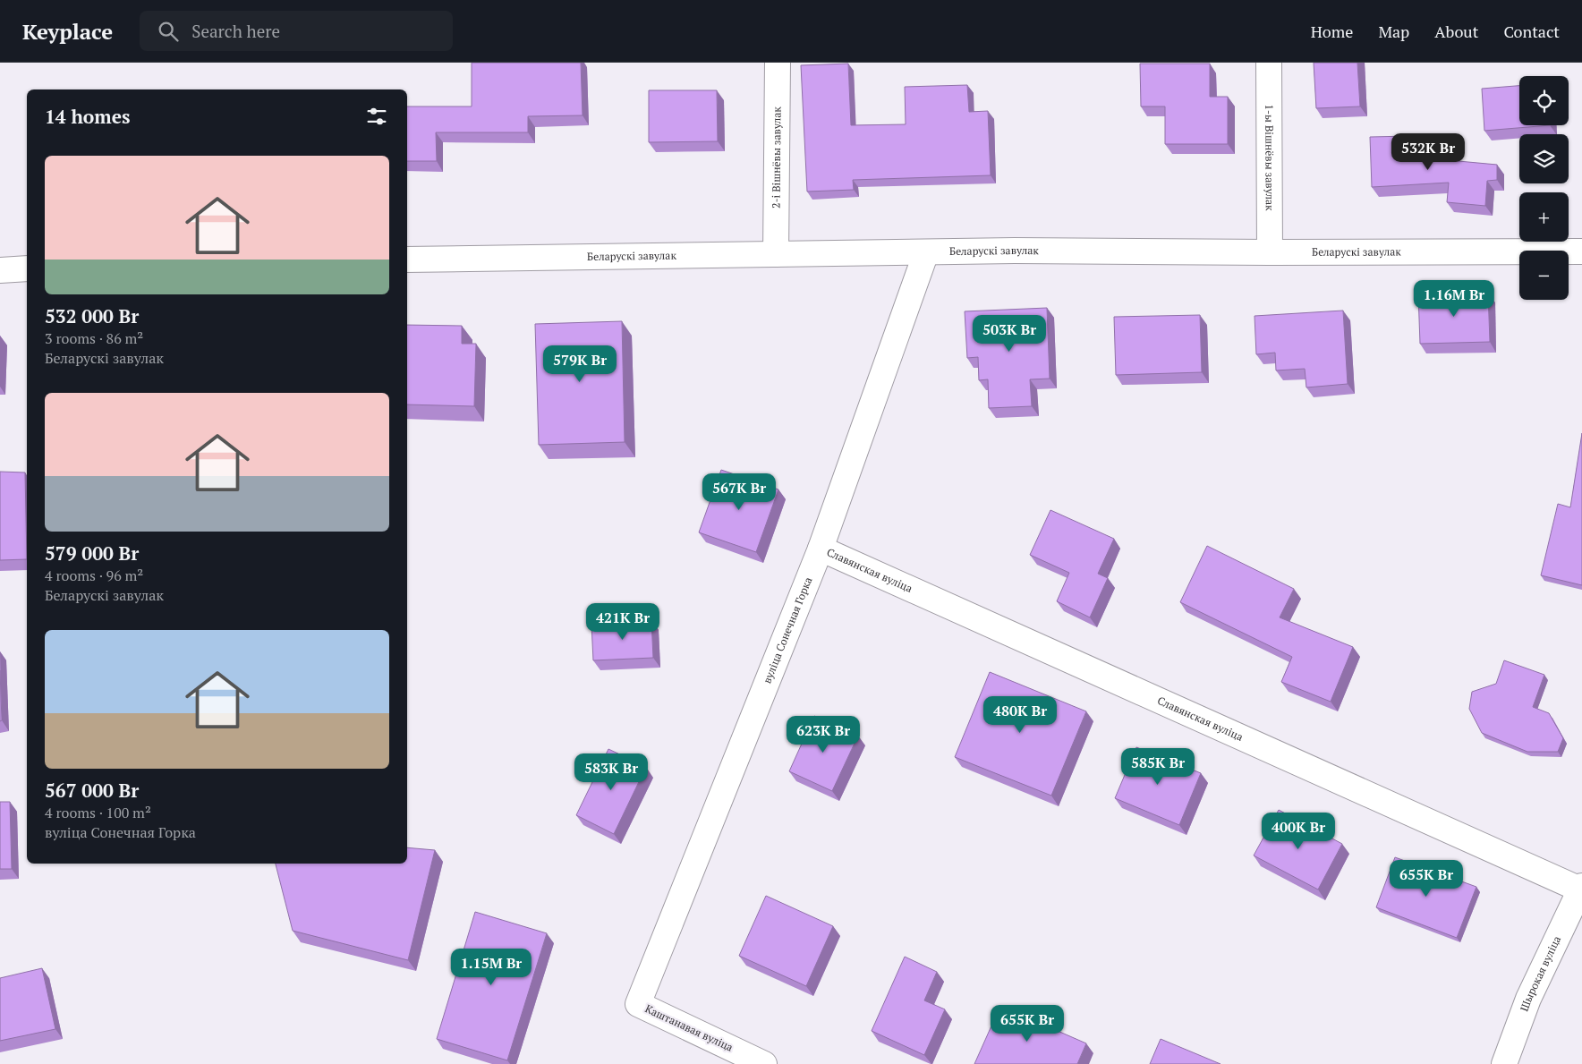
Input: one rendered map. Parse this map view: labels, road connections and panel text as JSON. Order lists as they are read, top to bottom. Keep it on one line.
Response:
{"streets":{"street":["1-ы Вішнёвы завулак","2-і Вішнёвы завулак","Беларускі завулак","Славянская вуліца","вуліца Сонечная Горка","Шырокая вуліца","Каштанавая вуліца"]},"crossings":[["1-ы Вішнёвы завулак","Беларускі завулак"],["2-і Вішнёвы завулак","Беларускі завулак"],["Беларускі завулак","вуліца Сонечная Горка"],["Славянская вуліца","вуліца Сонечная Горка"],["Славянская вуліца","Шырокая вуліца"],["вуліца Сонечная Горка","Каштанавая вуліца"]],"page":{"header":"Keyplace","search":"Search here","nav":["Home","Map","About","Contact"],"map_buttons":["+","−"],"heading":"14 homes","price":["532K Br","1.16M Br","503K Br","579K Br","567K Br","421K Br","480K Br","623K Br","585K Br","583K Br","400K Br","655K Br","1.15M Br","655K Br"],"list":[{"name":"532 000 Br","note":"3 rooms · 86 m² · Беларускі завулак"},{"name":"579 000 Br","note":"4 rooms · 96 m² · Беларускі завулак"},{"name":"567 000 Br","note":"4 rooms · 100 m² · вуліца Сонечная Горка"}]}}
